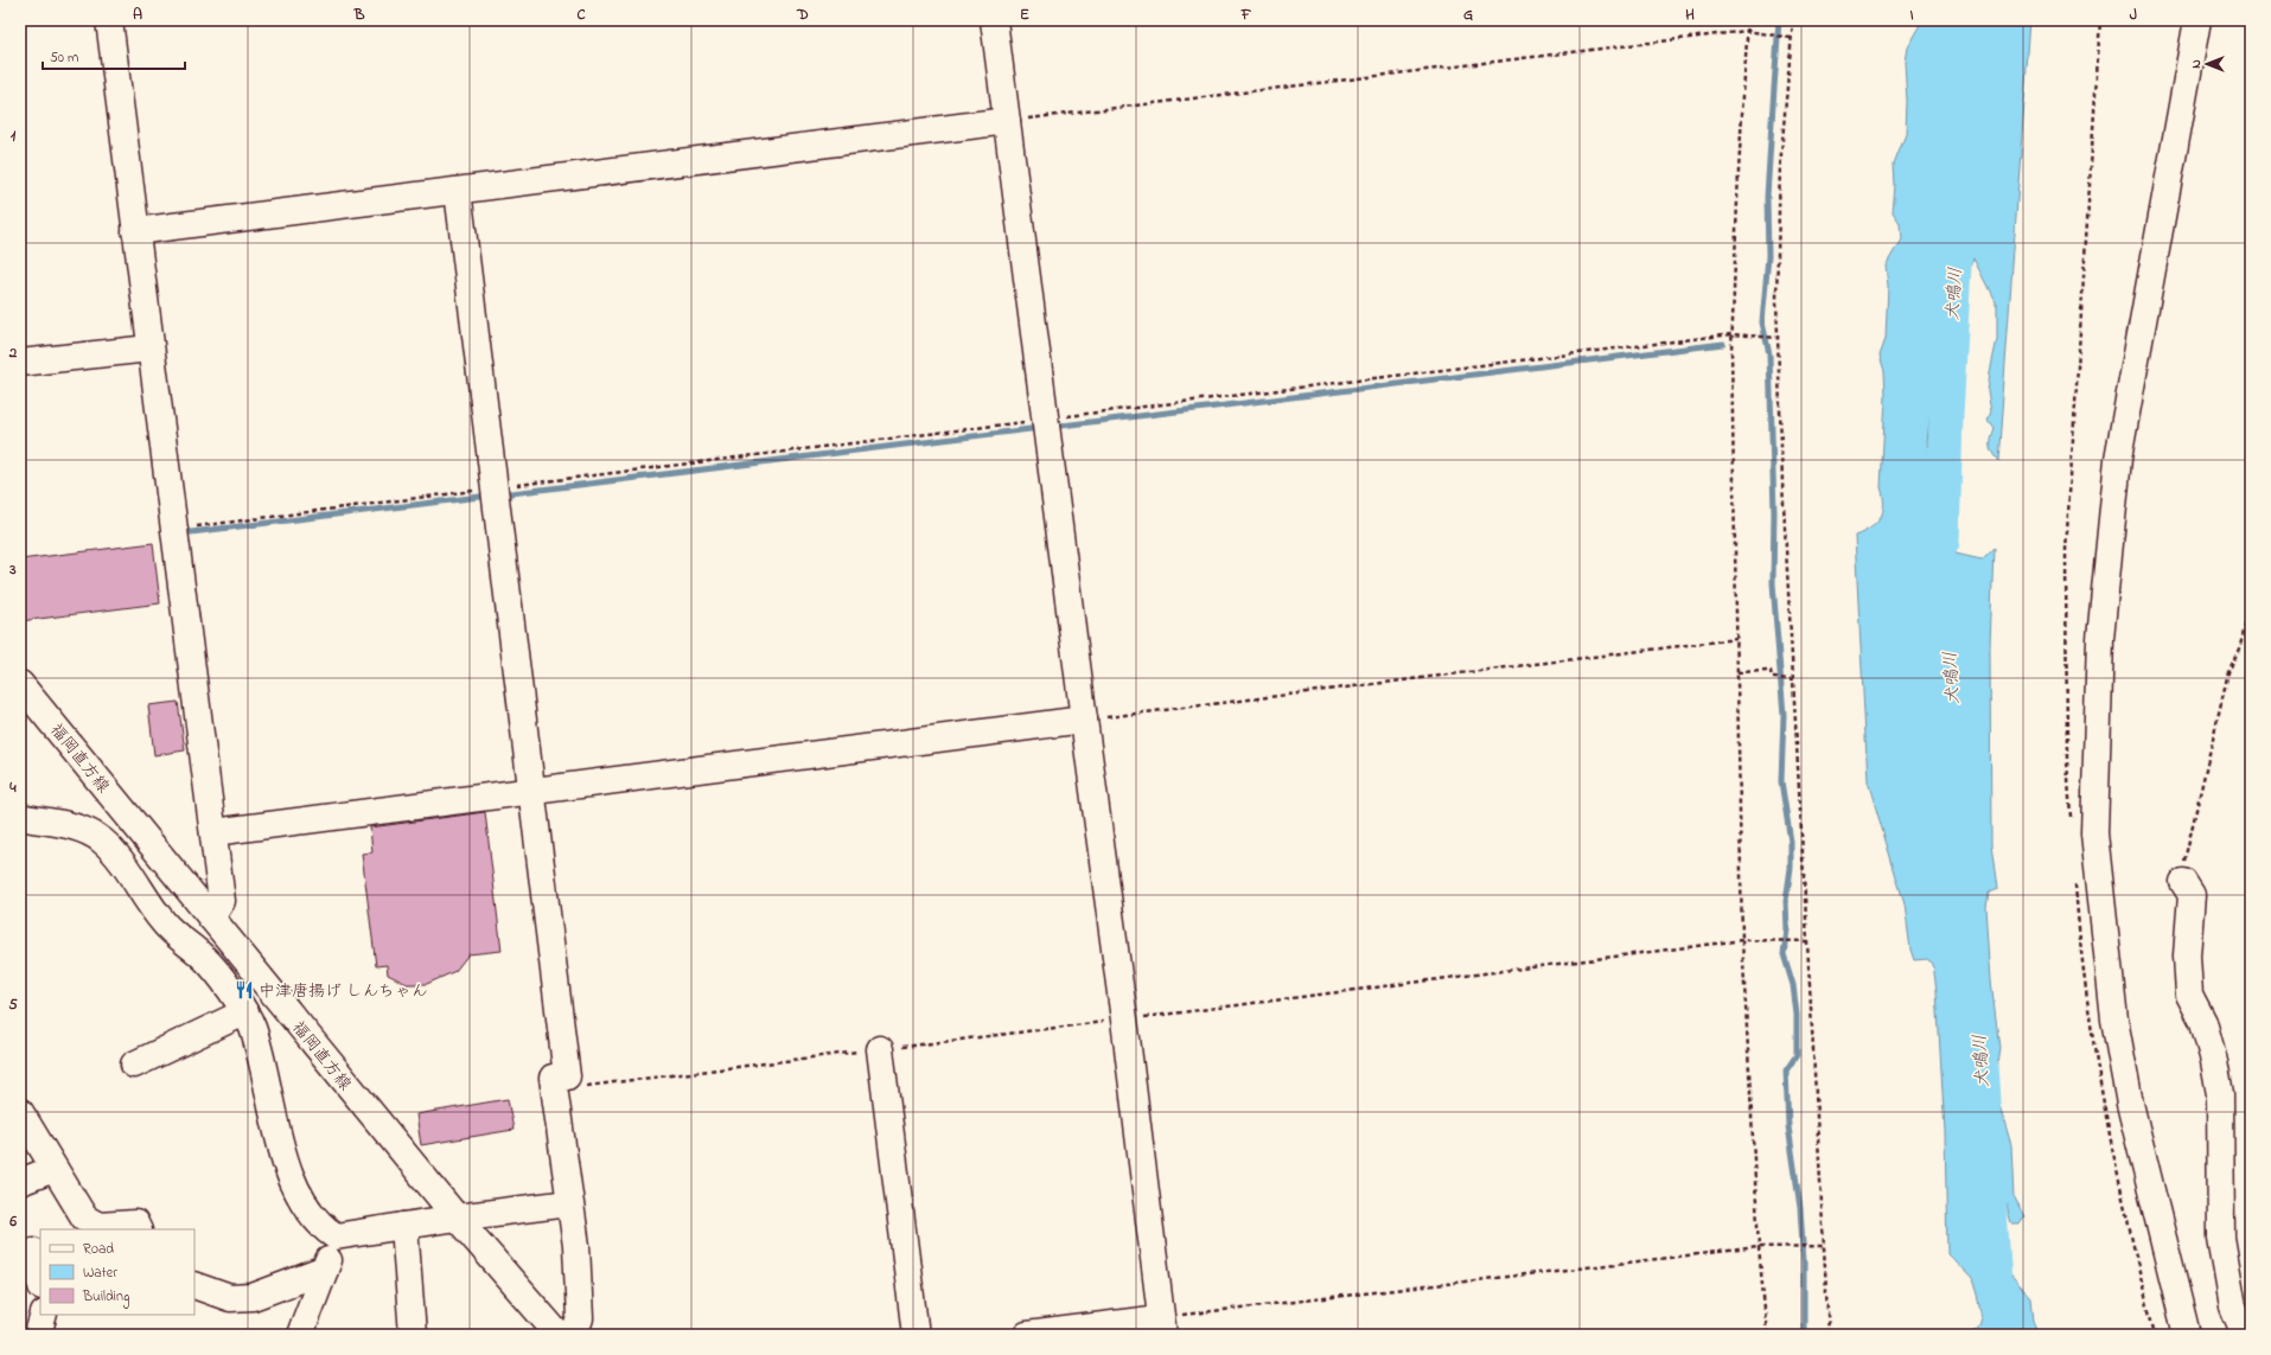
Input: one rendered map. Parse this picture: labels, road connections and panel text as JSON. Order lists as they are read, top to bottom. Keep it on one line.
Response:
{"streets":{"street":["福岡直方線"]},"water":["犬鳴川"],"places":{"restaurant":["中津唐揚げ しんちゃん"]},"legend":["Road","Water","Building"],"scale_bar":"50 m","north":"left","grid":{"columns":["A","B","C","D","E","F","G","H","I","J"],"rows":["1","2","3","4","5","6"]}}
